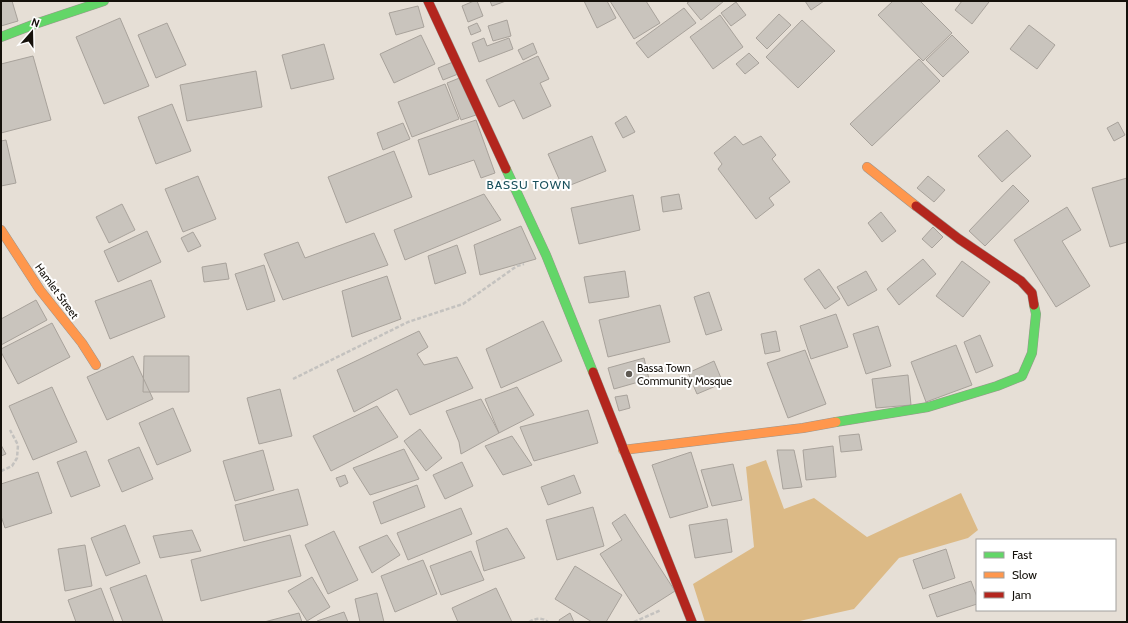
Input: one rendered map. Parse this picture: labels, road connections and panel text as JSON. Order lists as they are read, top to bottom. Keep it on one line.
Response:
{"streets":{"street":["Hamlet Street"]},"districts":["BASSU TOWN"],"places":["Bassa Town Community Mosque"],"legend":["Fast","Slow","Jam"],"north":"top"}
